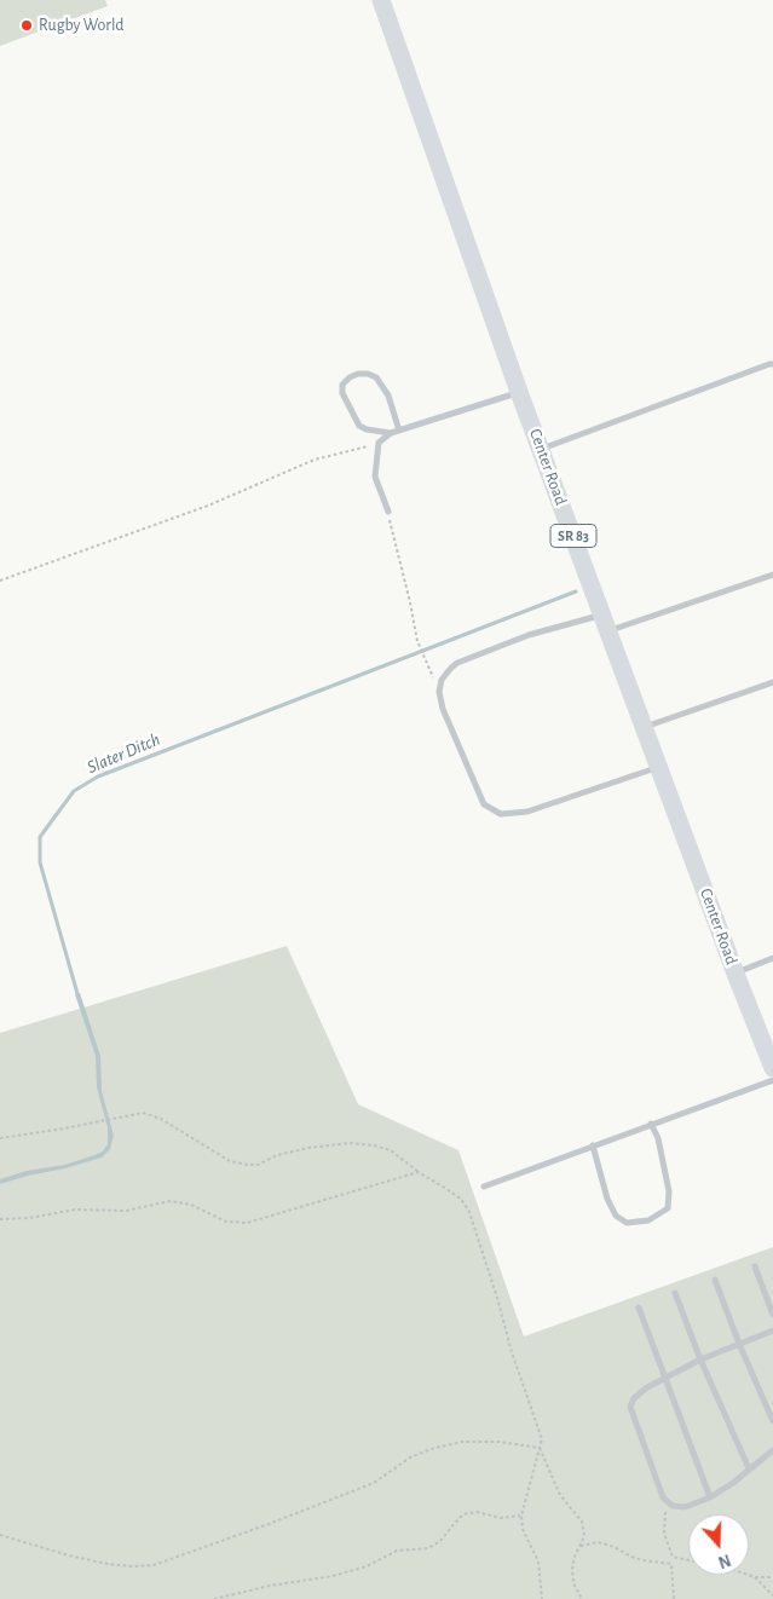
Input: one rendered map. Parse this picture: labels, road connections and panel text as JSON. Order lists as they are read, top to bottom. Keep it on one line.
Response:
{"streets":{"main road":["Center Road","SR 83"]},"water":["Slater Ditch"],"places":["Rugby World"],"north":"bottom"}
